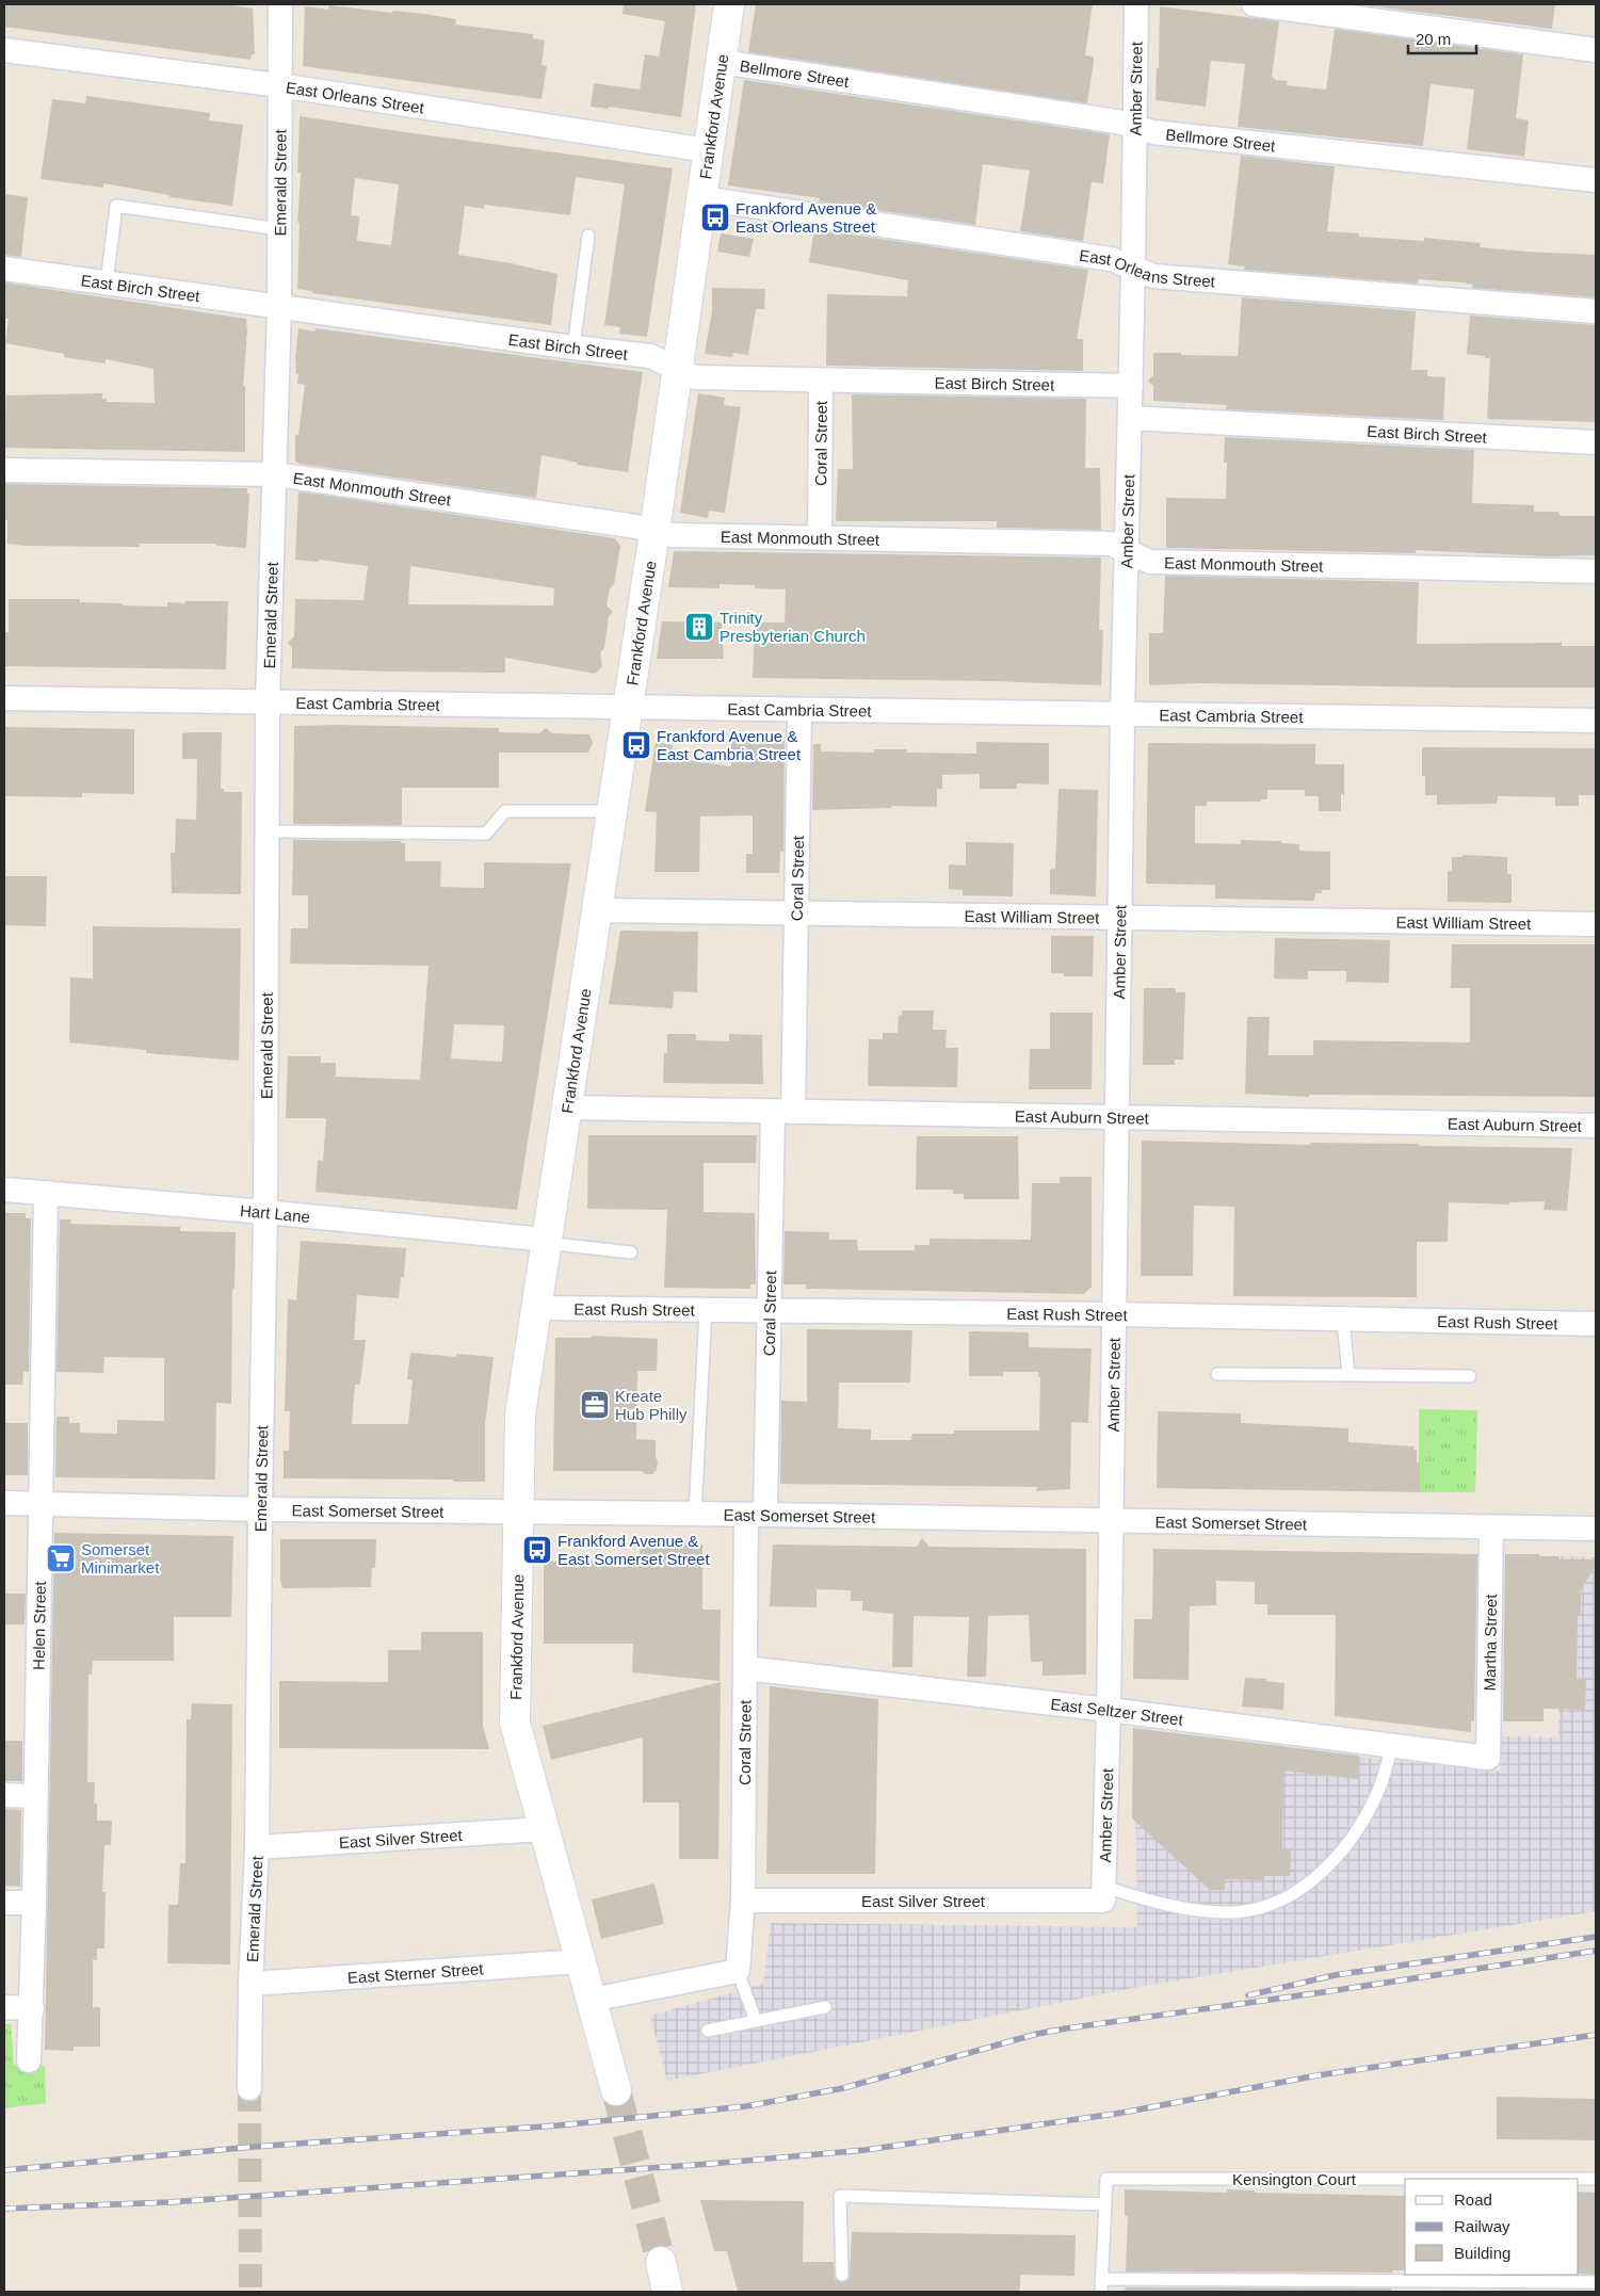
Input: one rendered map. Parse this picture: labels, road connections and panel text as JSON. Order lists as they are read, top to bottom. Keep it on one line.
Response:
{"streets":{"main road":["Frankford Avenue"],"street":["Bellmore Street","Amber Street","East Orleans Street","Emerald Street","East Birch Street","Coral Street","East Monmouth Street","East Cambria Street","East William Street","East Auburn Street","Hart Lane","East Rush Street","East Somerset Street","Helen Street","Martha Street","East Seltzer Street","East Silver Street","East Sterner Street"],"lane":["Kensington Court"]},"crossings":[["Bellmore Street","Amber Street"],["Bellmore Street","Frankford Avenue"],["Amber Street","East Orleans Street"],["Amber Street","East Birch Street"],["Amber Street","East Monmouth Street"],["Amber Street","East Cambria Street"],["Amber Street","East William Street"],["Amber Street","East Auburn Street"],["Amber Street","East Rush Street"],["Amber Street","East Somerset Street"],["Amber Street","East Seltzer Street"],["Amber Street","East Silver Street"],["East Orleans Street","Frankford Avenue"],["East Orleans Street","Emerald Street"],["Frankford Avenue","East Birch Street"],["Frankford Avenue","East Monmouth Street"],["Frankford Avenue","East Cambria Street"],["Frankford Avenue","East William Street"],["Frankford Avenue","East Auburn Street"],["Frankford Avenue","Hart Lane"],["Frankford Avenue","East Rush Street"],["Frankford Avenue","East Somerset Street"],["Frankford Avenue","East Silver Street"],["Frankford Avenue","East Sterner Street"],["Emerald Street","East Birch Street"],["Emerald Street","East Monmouth Street"],["Emerald Street","East Cambria Street"],["Emerald Street","Hart Lane"],["Emerald Street","East Somerset Street"],["Emerald Street","East Silver Street"],["Emerald Street","East Sterner Street"],["East Birch Street","Coral Street"],["Coral Street","East Monmouth Street"],["Coral Street","East Cambria Street"],["Coral Street","East William Street"],["Coral Street","East Auburn Street"],["Coral Street","East Rush Street"],["Coral Street","East Somerset Street"],["Coral Street","East Seltzer Street"],["Coral Street","East Silver Street"],["Hart Lane","Helen Street"],["East Somerset Street","Helen Street"],["East Somerset Street","Martha Street"],["Martha Street","East Seltzer Street"]],"places":{"bus stop":["Frankford Avenue & East Orleans Street","Frankford Avenue & East Cambria Street","Frankford Avenue & East Somerset Street"],"building":["Trinity Presbyterian Church"],"office":["Kreate Hub Philly"],"supermarket":["Somerset Minimarket"]},"legend":["Road","Railway","Building"],"scale_bar":"20 m"}
